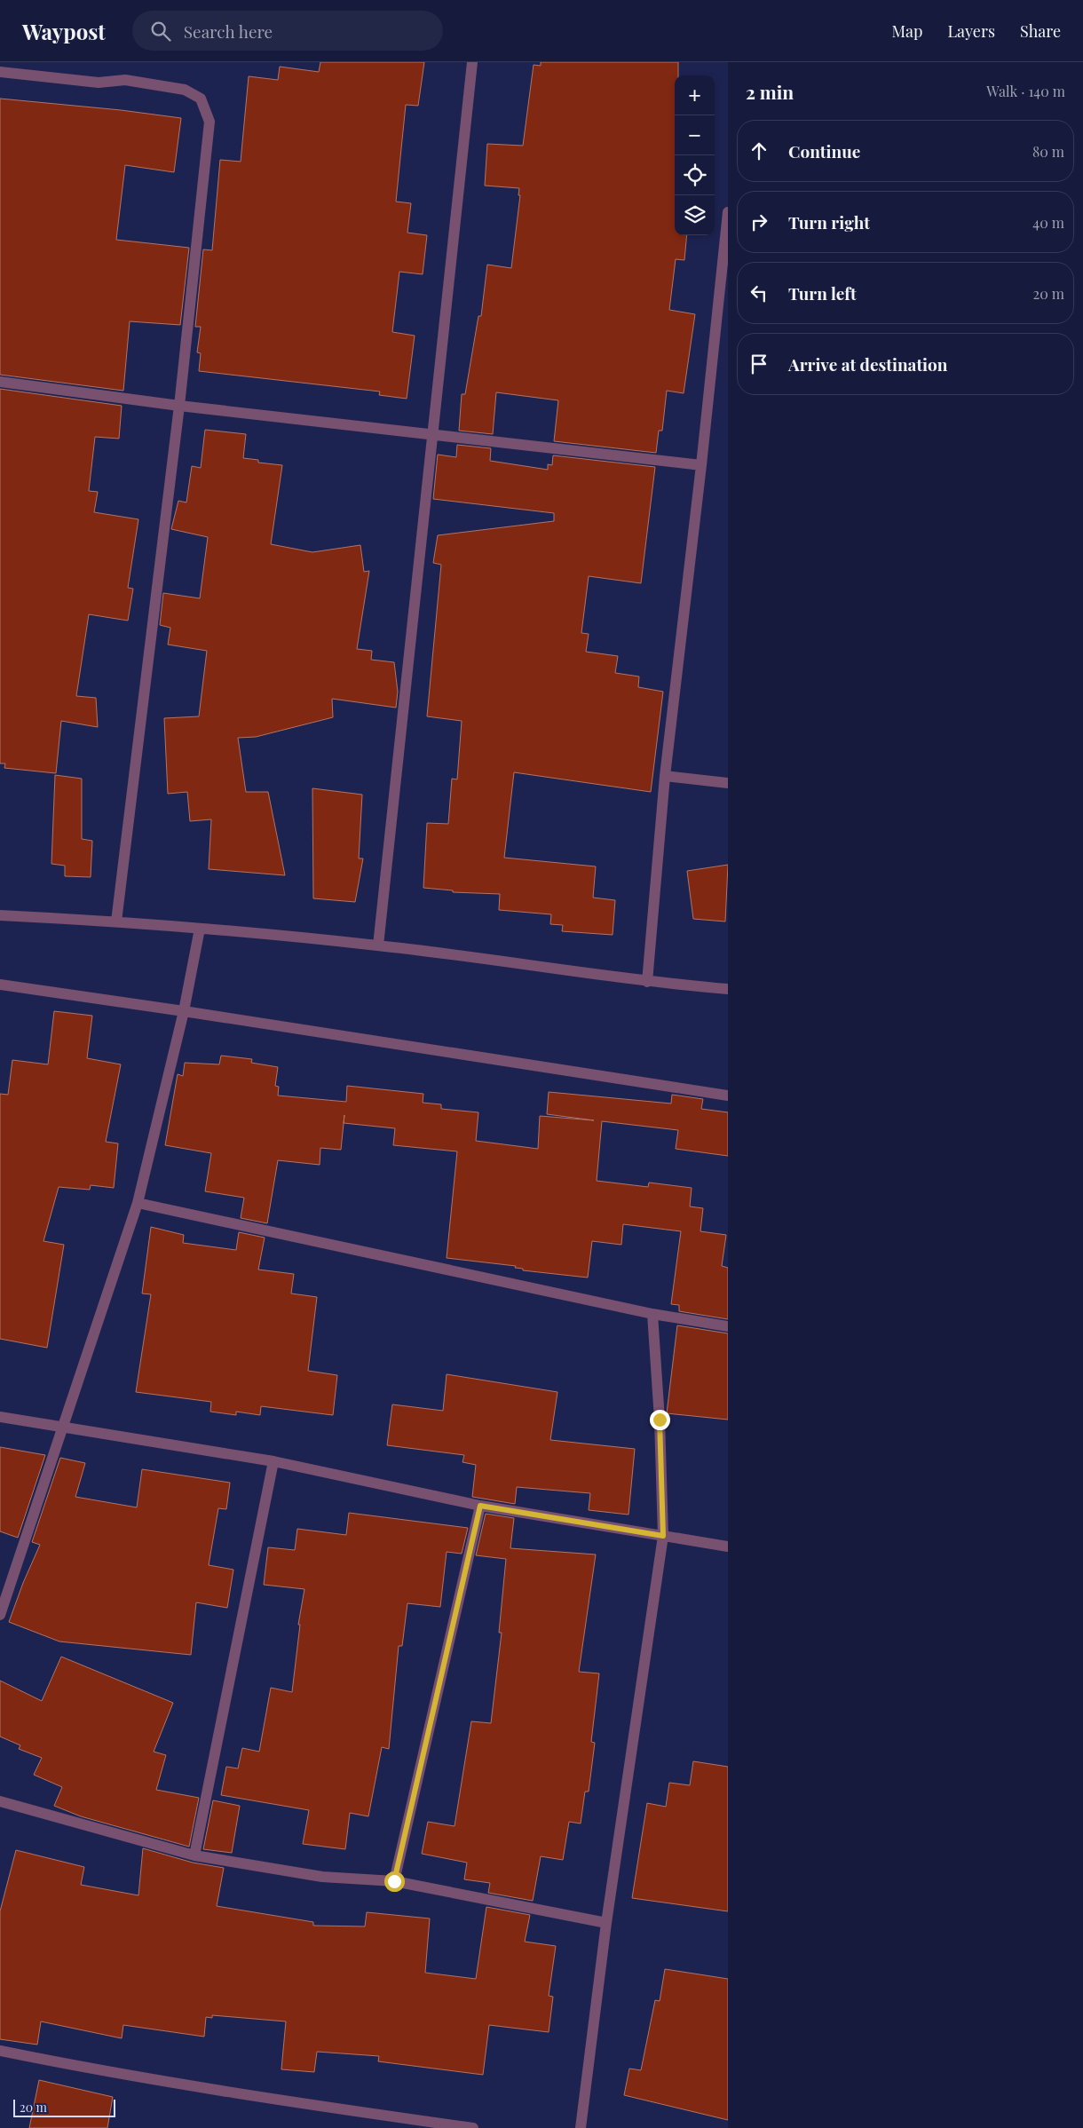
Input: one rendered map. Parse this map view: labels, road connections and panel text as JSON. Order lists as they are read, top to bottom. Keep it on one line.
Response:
{"scale_bar":"20 m","page":{"header":"Waypost","search":"Search here","nav":["Map","Layers","Share"],"heading":["2 min","Walk · 140 m"],"map_buttons":["+","−"],"list":[["Continue","80 m"],["Turn right","40 m"],["Turn left","20 m"],"Arrive at destination"],"scale":"20 m"}}
